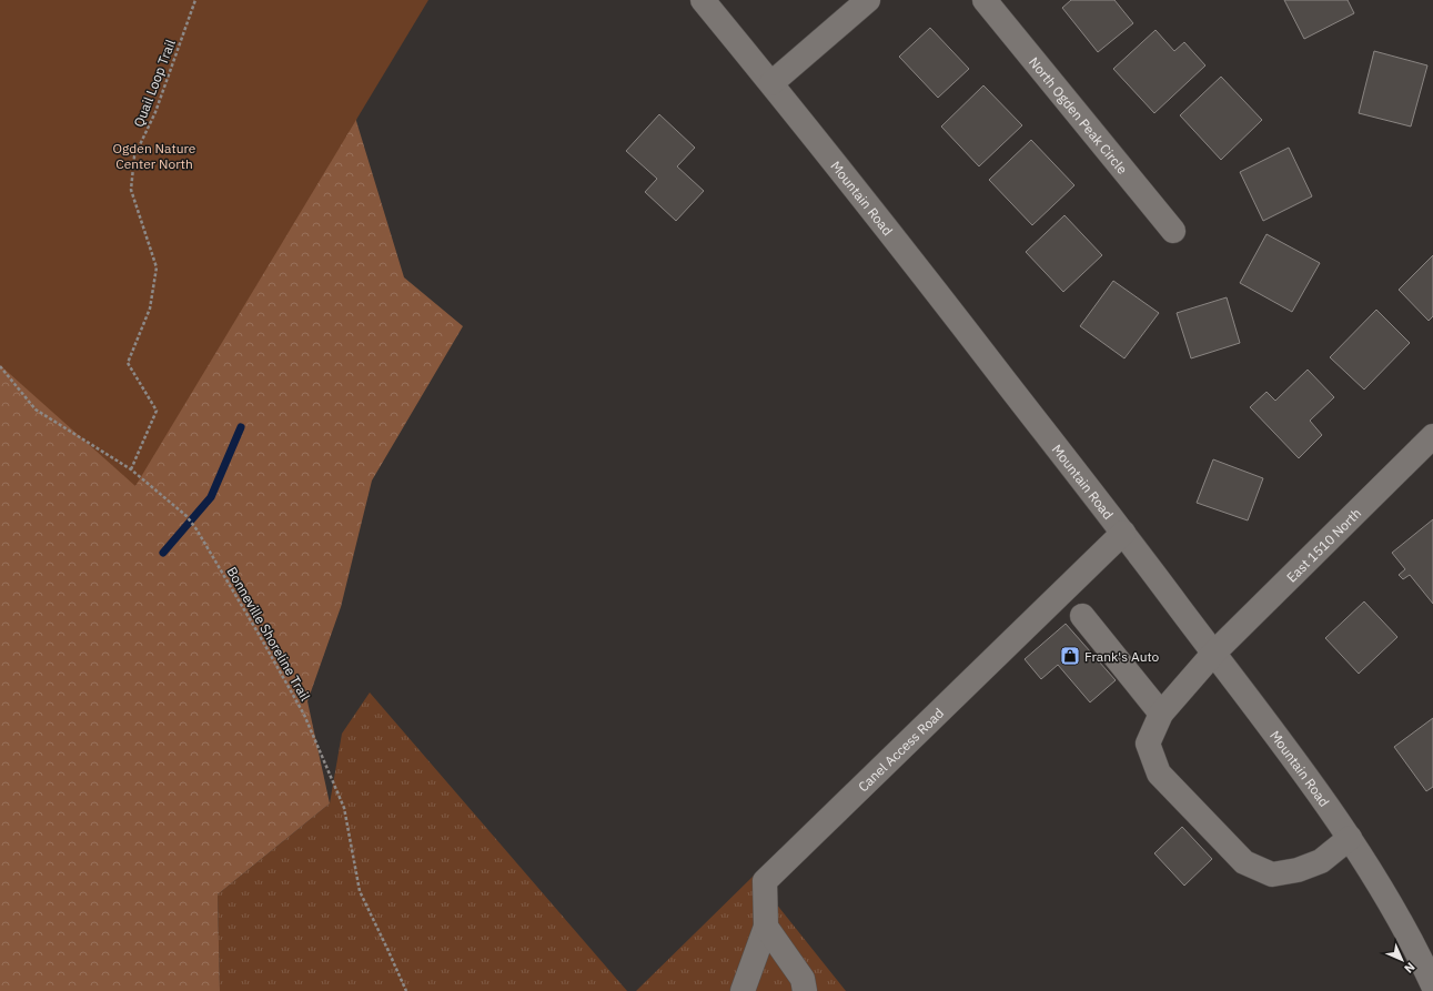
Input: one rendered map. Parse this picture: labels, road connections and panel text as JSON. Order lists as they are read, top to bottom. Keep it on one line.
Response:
{"streets":{"street":["North Ogden Peak Circle","Mountain Road","East 1510 North","Canel Access Road"],"path":["Quail Loop Trail","Bonneville Shoreline Trail"]},"crossings":[["Quail Loop Trail","Bonneville Shoreline Trail"],["Mountain Road","East 1510 North"],["Mountain Road","Canel Access Road"]],"parks":["Ogden Nature Center North"],"places":{"shop":["Frank's Auto"]},"north":"bottom right"}
